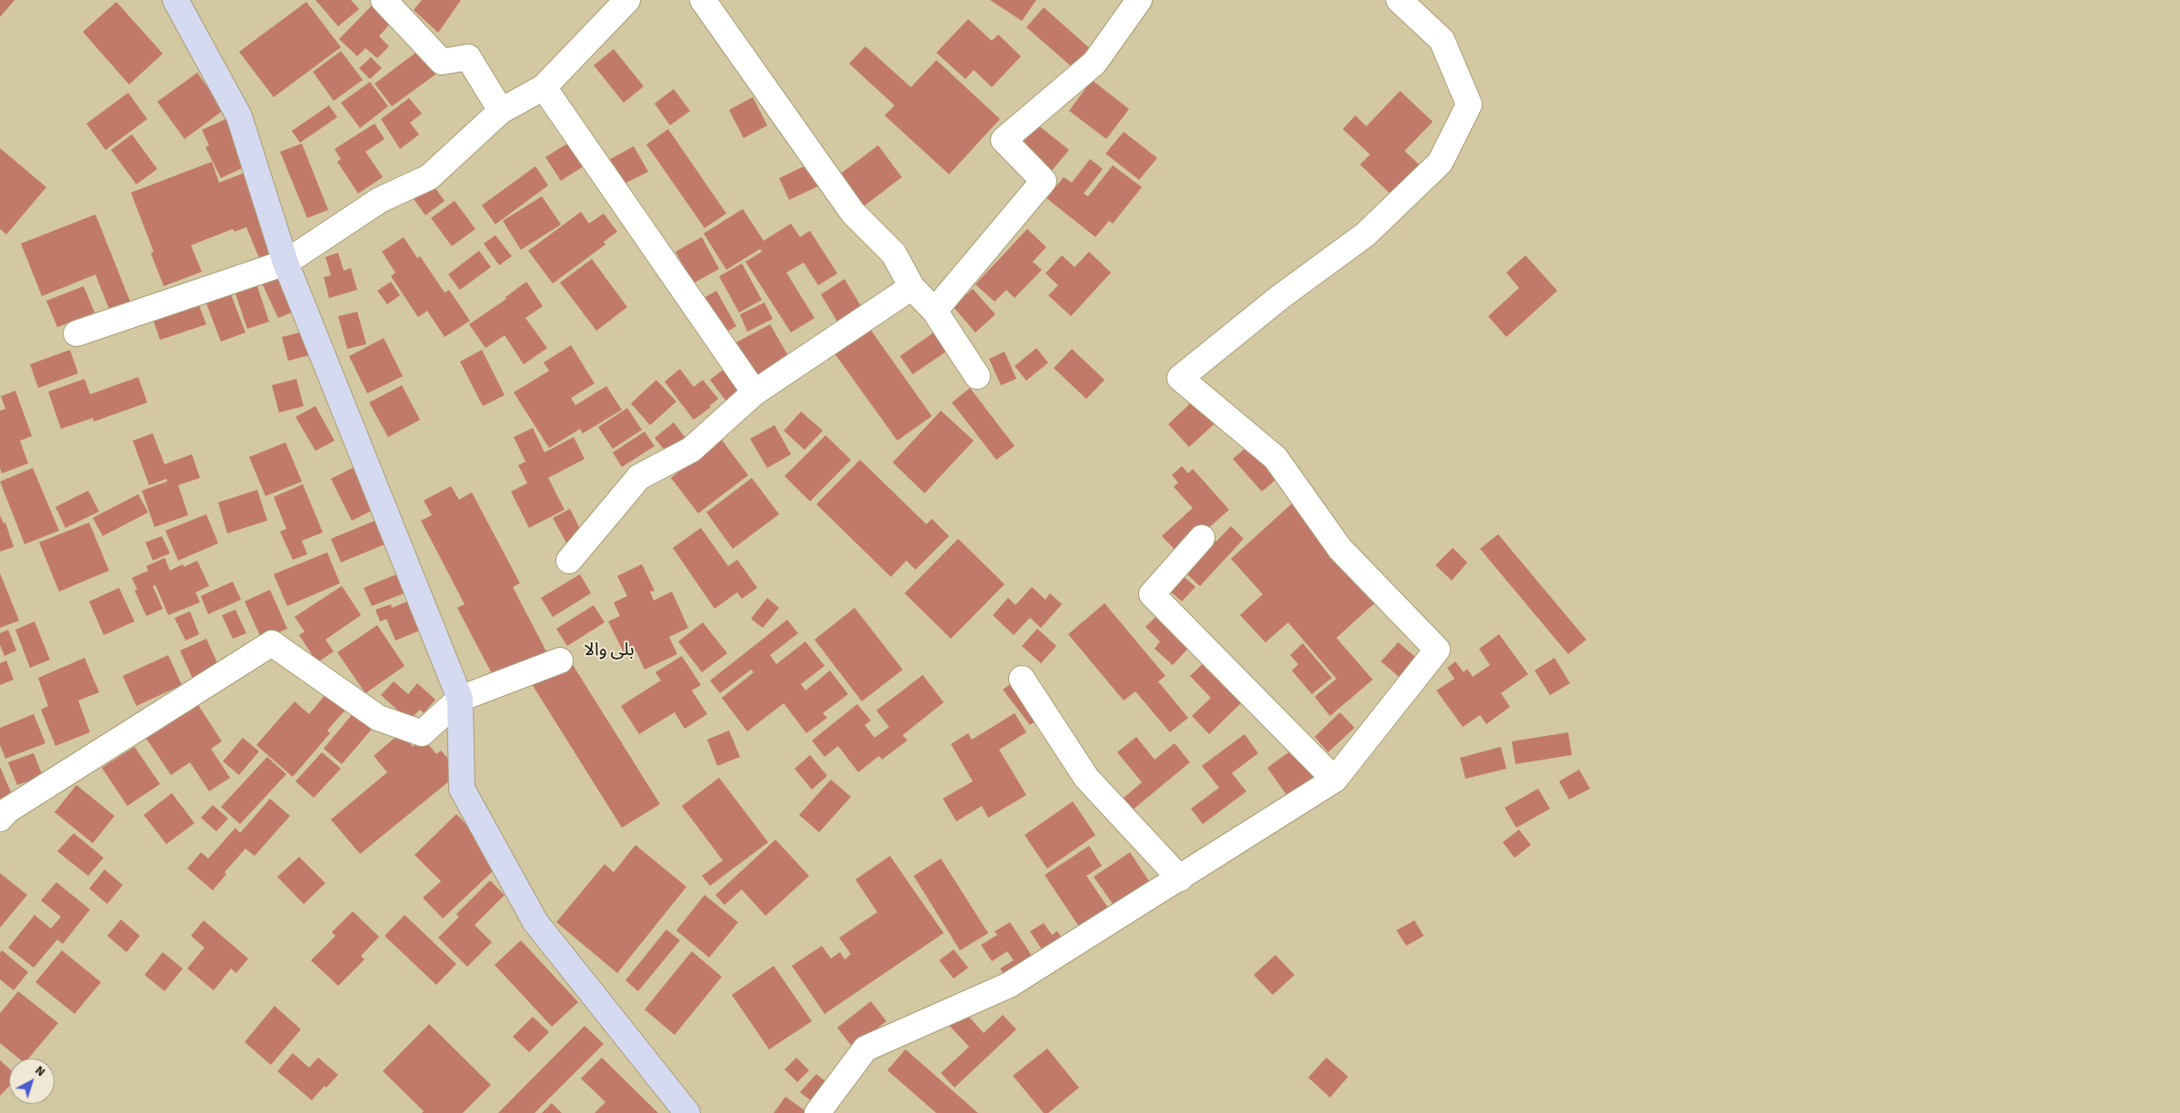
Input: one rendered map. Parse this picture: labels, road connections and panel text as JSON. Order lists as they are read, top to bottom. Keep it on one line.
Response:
{"districts":["بلی والا"],"north":"top right"}
